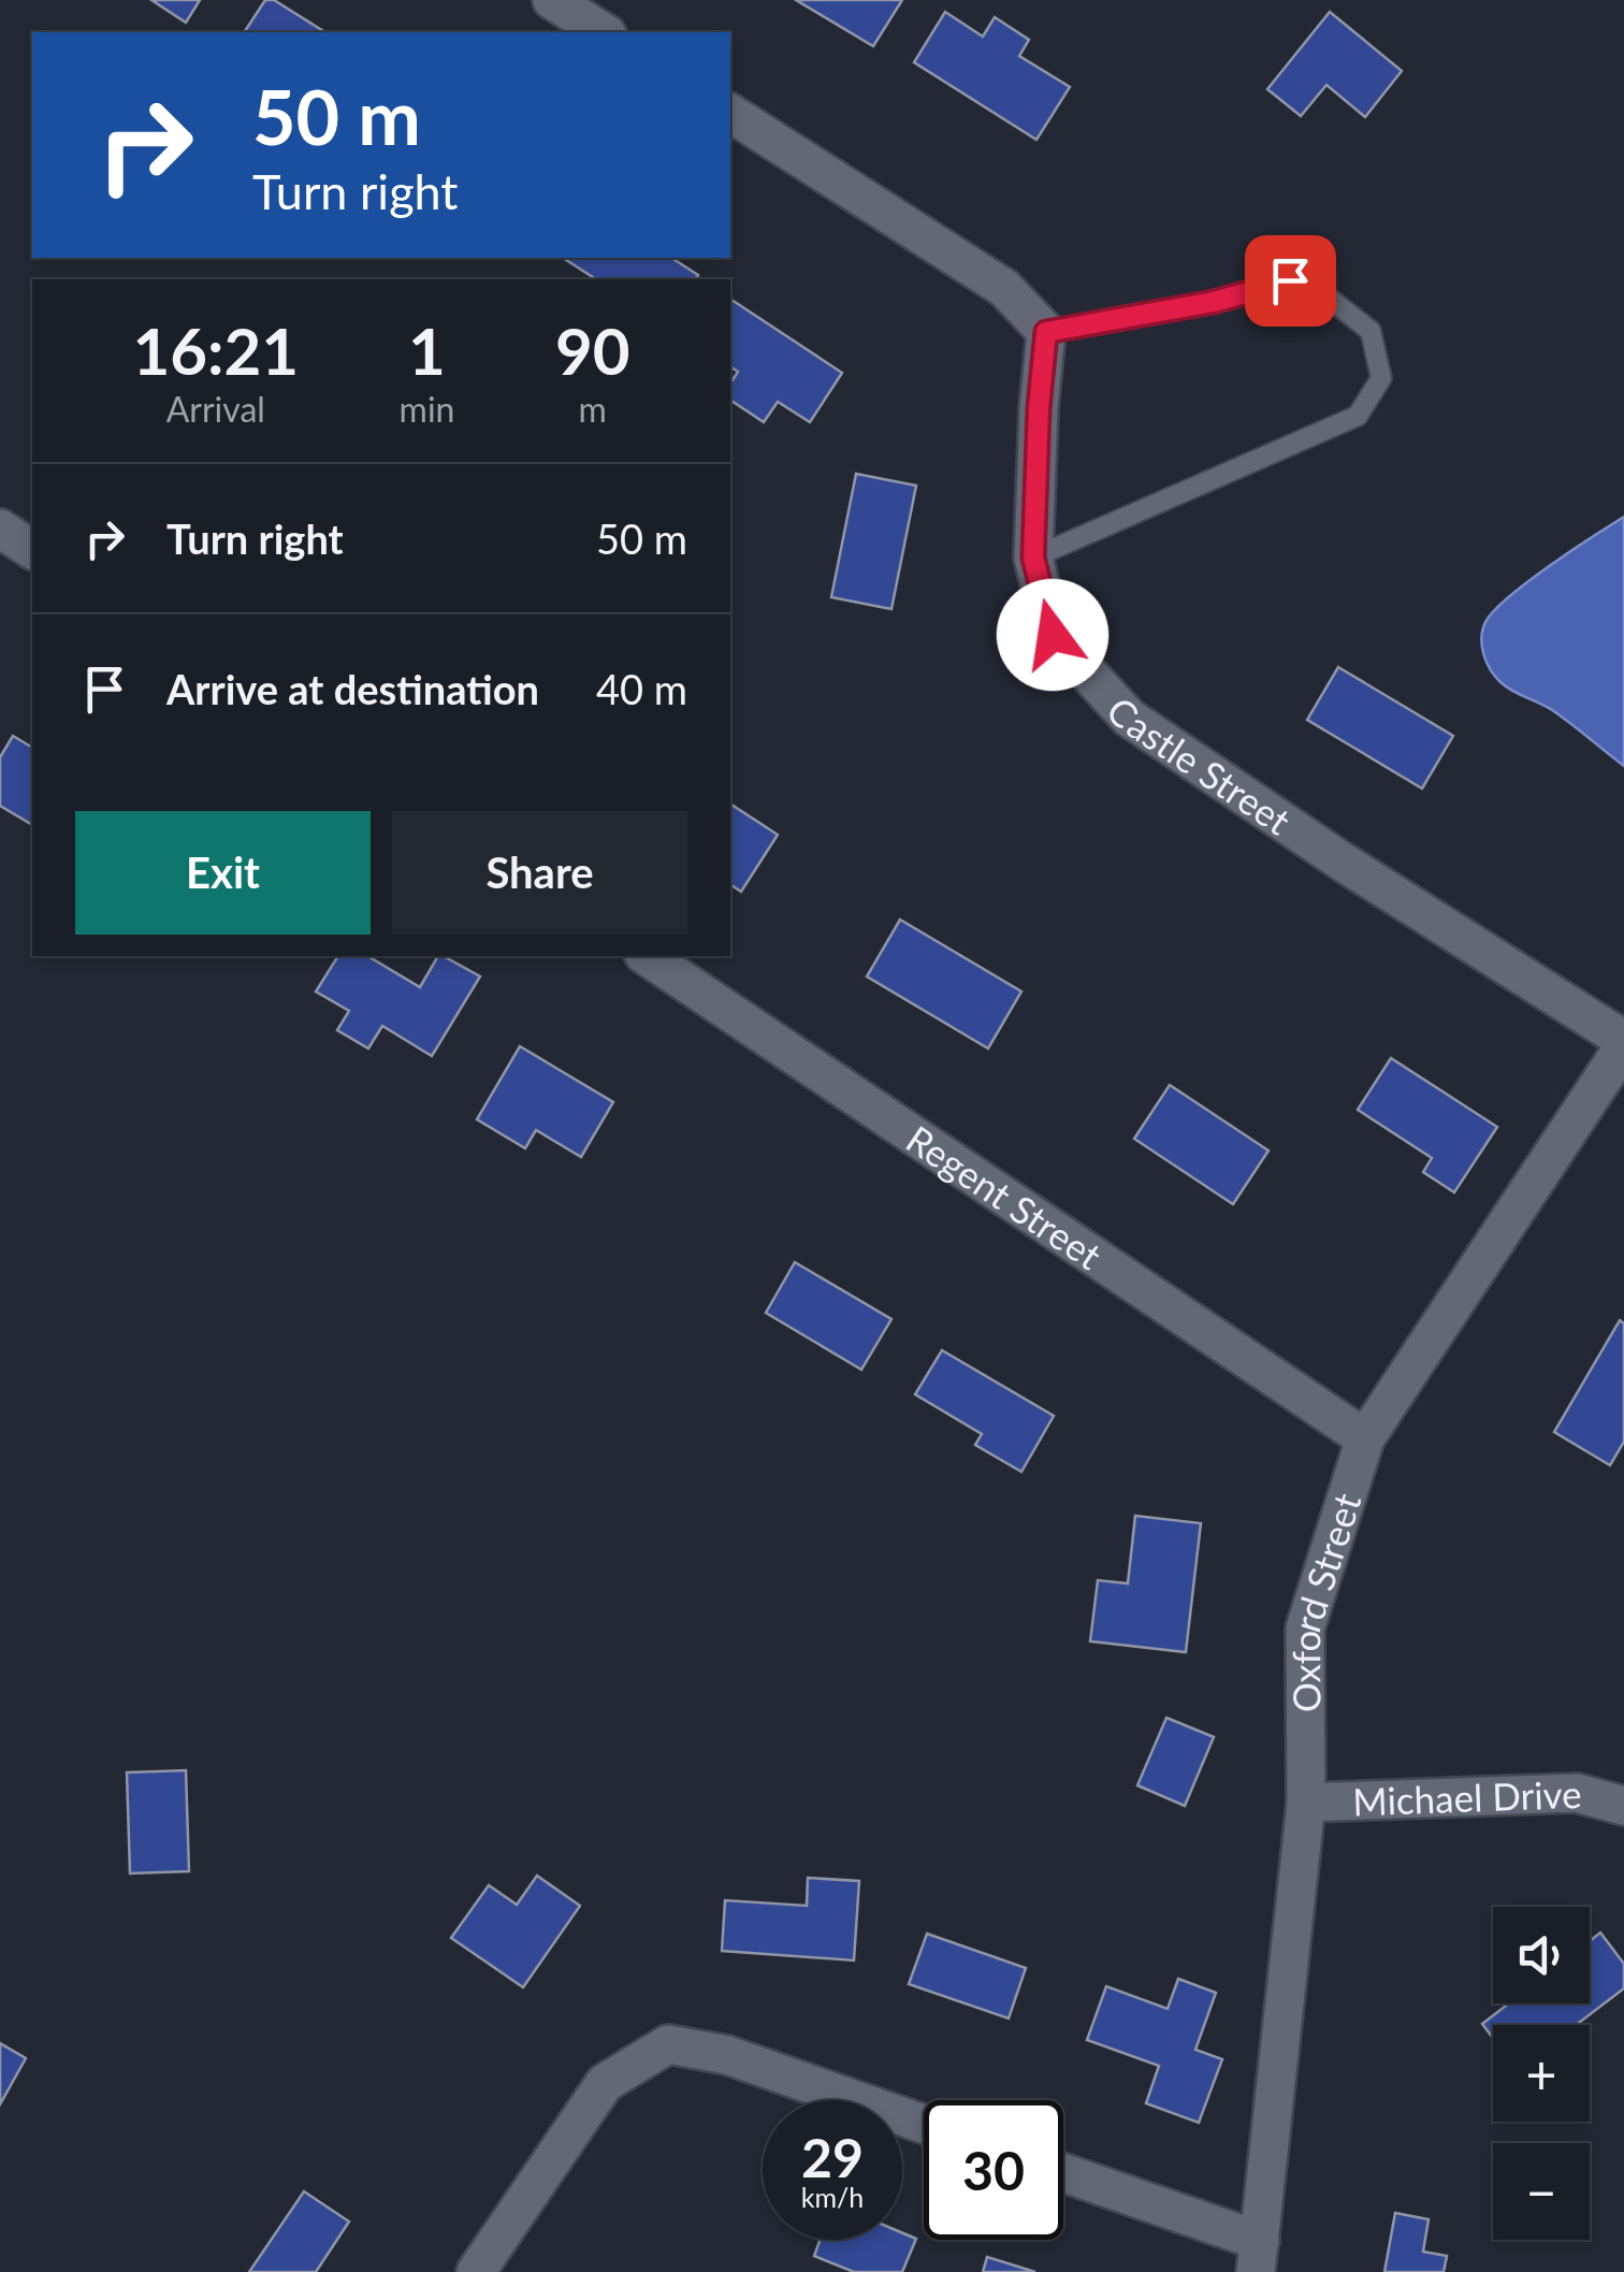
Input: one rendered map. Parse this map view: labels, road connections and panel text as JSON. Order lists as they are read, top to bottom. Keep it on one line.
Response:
{"streets":{"street":["Castle Street","Regent Street","Oxford Street","Michael Drive"]},"crossings":[["Castle Street","Oxford Street"],["Regent Street","Oxford Street"],["Oxford Street","Michael Drive"]],"page":{"turn":["50 m","Turn right"],"eta":["16:21","Arrival","1","min","90","m"],"list":[{"name":"Turn right","value":"50 m"},{"name":"Arrive at destination","value":"40 m"}],"buttons":["Exit","Share"],"map_buttons":["+","−"],"speed":"29 km/h","limit":"30"}}
